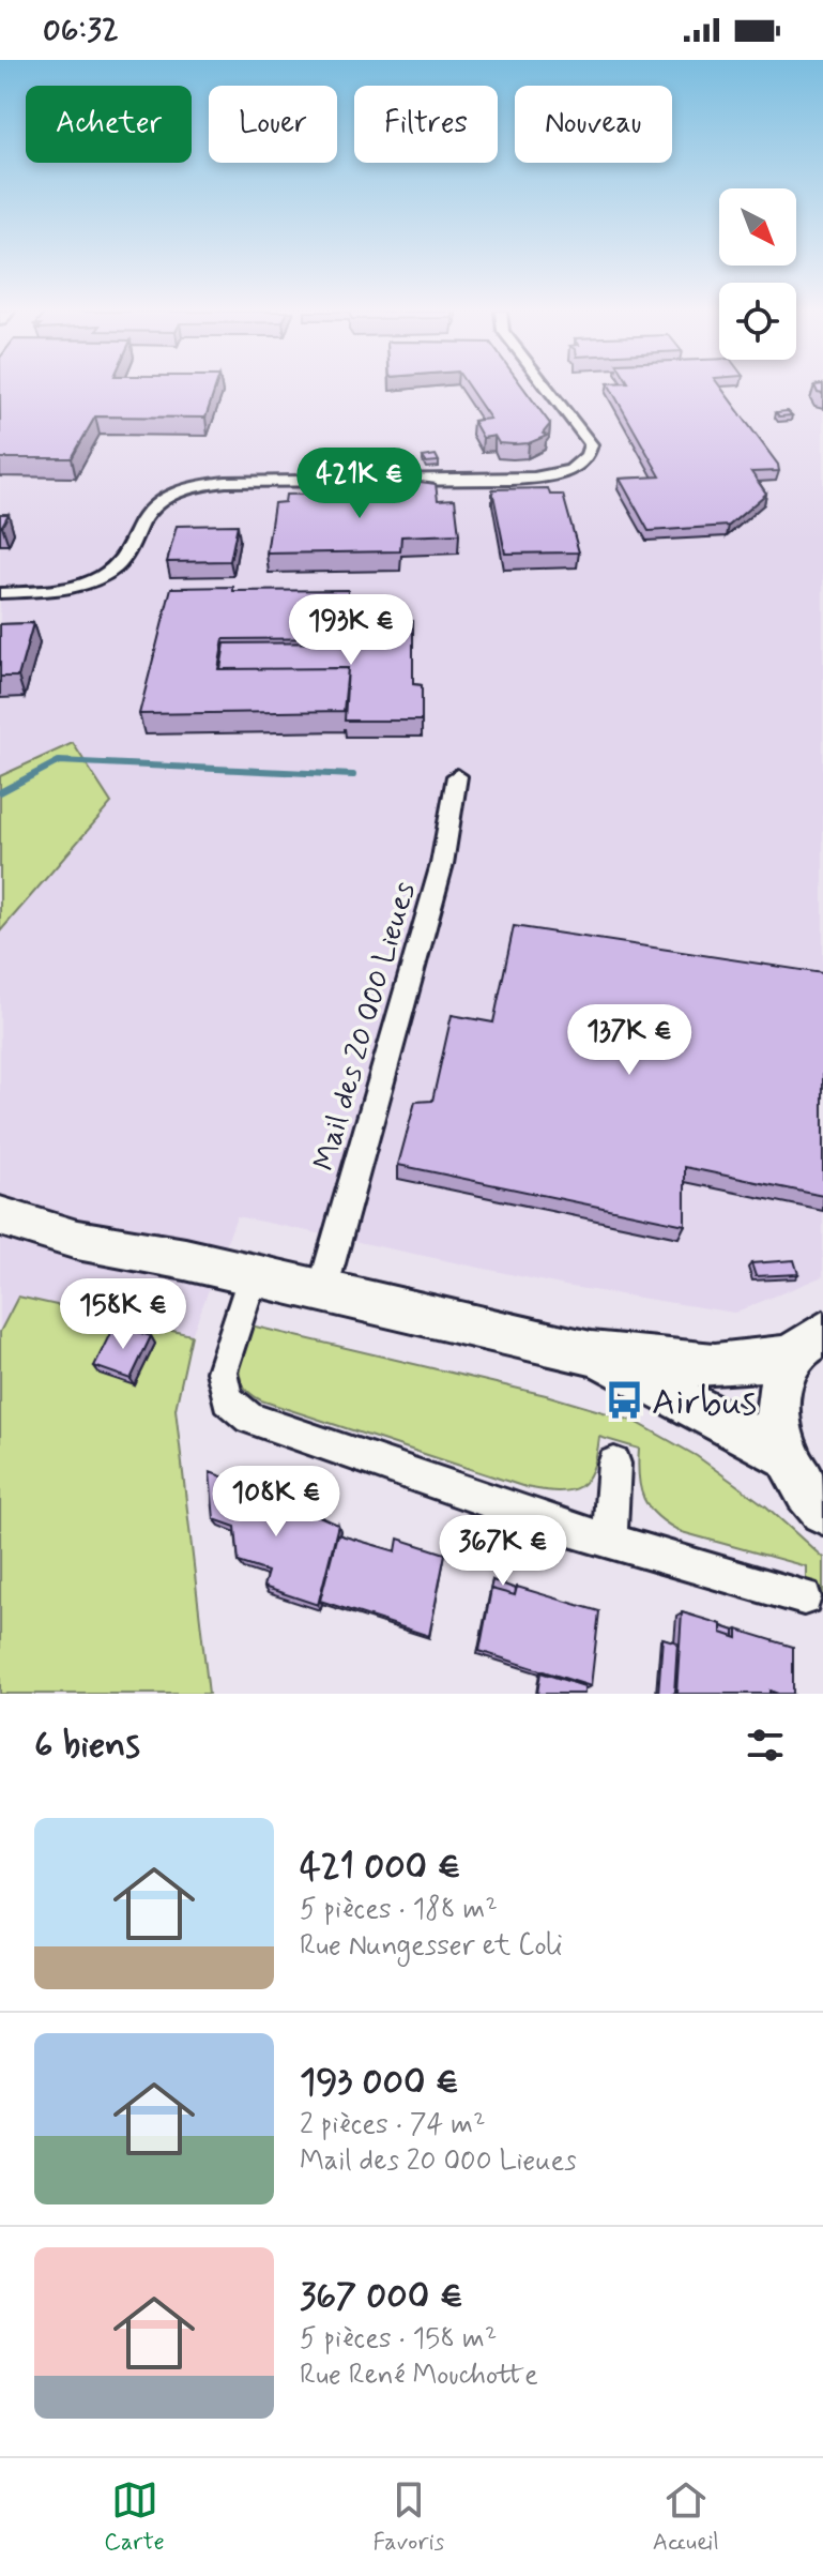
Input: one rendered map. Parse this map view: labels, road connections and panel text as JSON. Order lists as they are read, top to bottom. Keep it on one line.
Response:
{"streets":{"street":["Mail des 20 000 Lieues"]},"places":{"bus stop":["Airbus"]},"north":"bottom right","page":{"status":"06:32","chip":["Acheter","Louer","Filtres","Nouveau"],"price":["421K €","193K €","137K €","158K €","108K €","367K €"],"heading":"6 biens","list":[{"name":"421 000 €","note":"5 pièces · 188 m² · Rue Nungesser et Coli"},{"name":"193 000 €","note":"2 pièces · 74 m² · Mail des 20 000 Lieues"},{"name":"367 000 €","note":"5 pièces · 158 m² · Rue René Mouchotte"}],"tabs":["Carte","Favoris","Accueil"]}}
